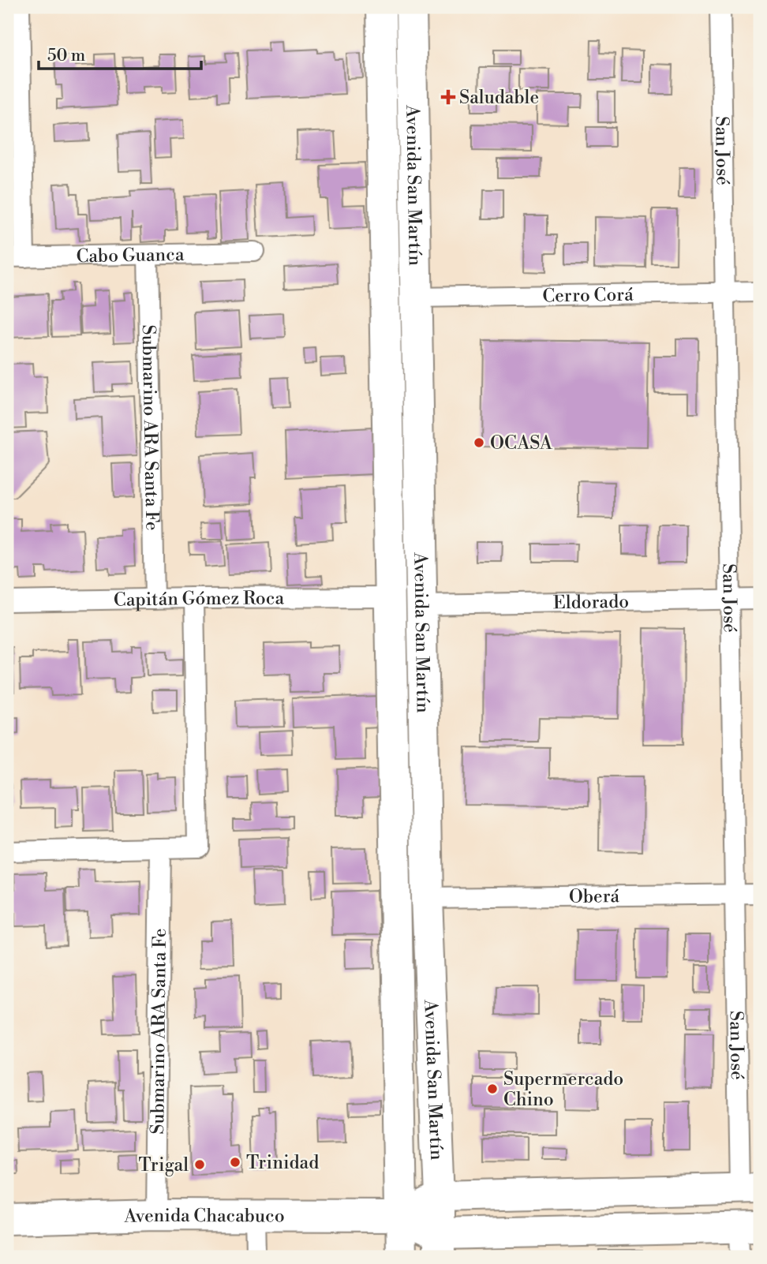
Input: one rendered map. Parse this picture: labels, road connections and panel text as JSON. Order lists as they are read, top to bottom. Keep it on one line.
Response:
{"streets":{"main road":["Avenida San Martín","Avenida Chacabuco"],"street":["San José","Cabo Guanca","Cerro Corá","Submarino ARA Santa Fe","Capitán Gómez Roca","Eldorado","Oberá"]},"crossings":[["San José","Cerro Corá"],["San José","Eldorado"],["San José","Oberá"],["San José","Avenida Chacabuco"],["Avenida San Martín","Cerro Corá"],["Avenida San Martín","Capitán Gómez Roca"],["Avenida San Martín","Eldorado"],["Avenida San Martín","Oberá"],["Avenida San Martín","Avenida Chacabuco"],["Cabo Guanca","Submarino ARA Santa Fe"],["Submarino ARA Santa Fe","Capitán Gómez Roca"],["Submarino ARA Santa Fe","Avenida Chacabuco"]],"places":{"health":["Saludable"],"other":["OCASA","Supermercado Chino","Trinidad","Trigal"]},"scale_bar":"50 m"}
